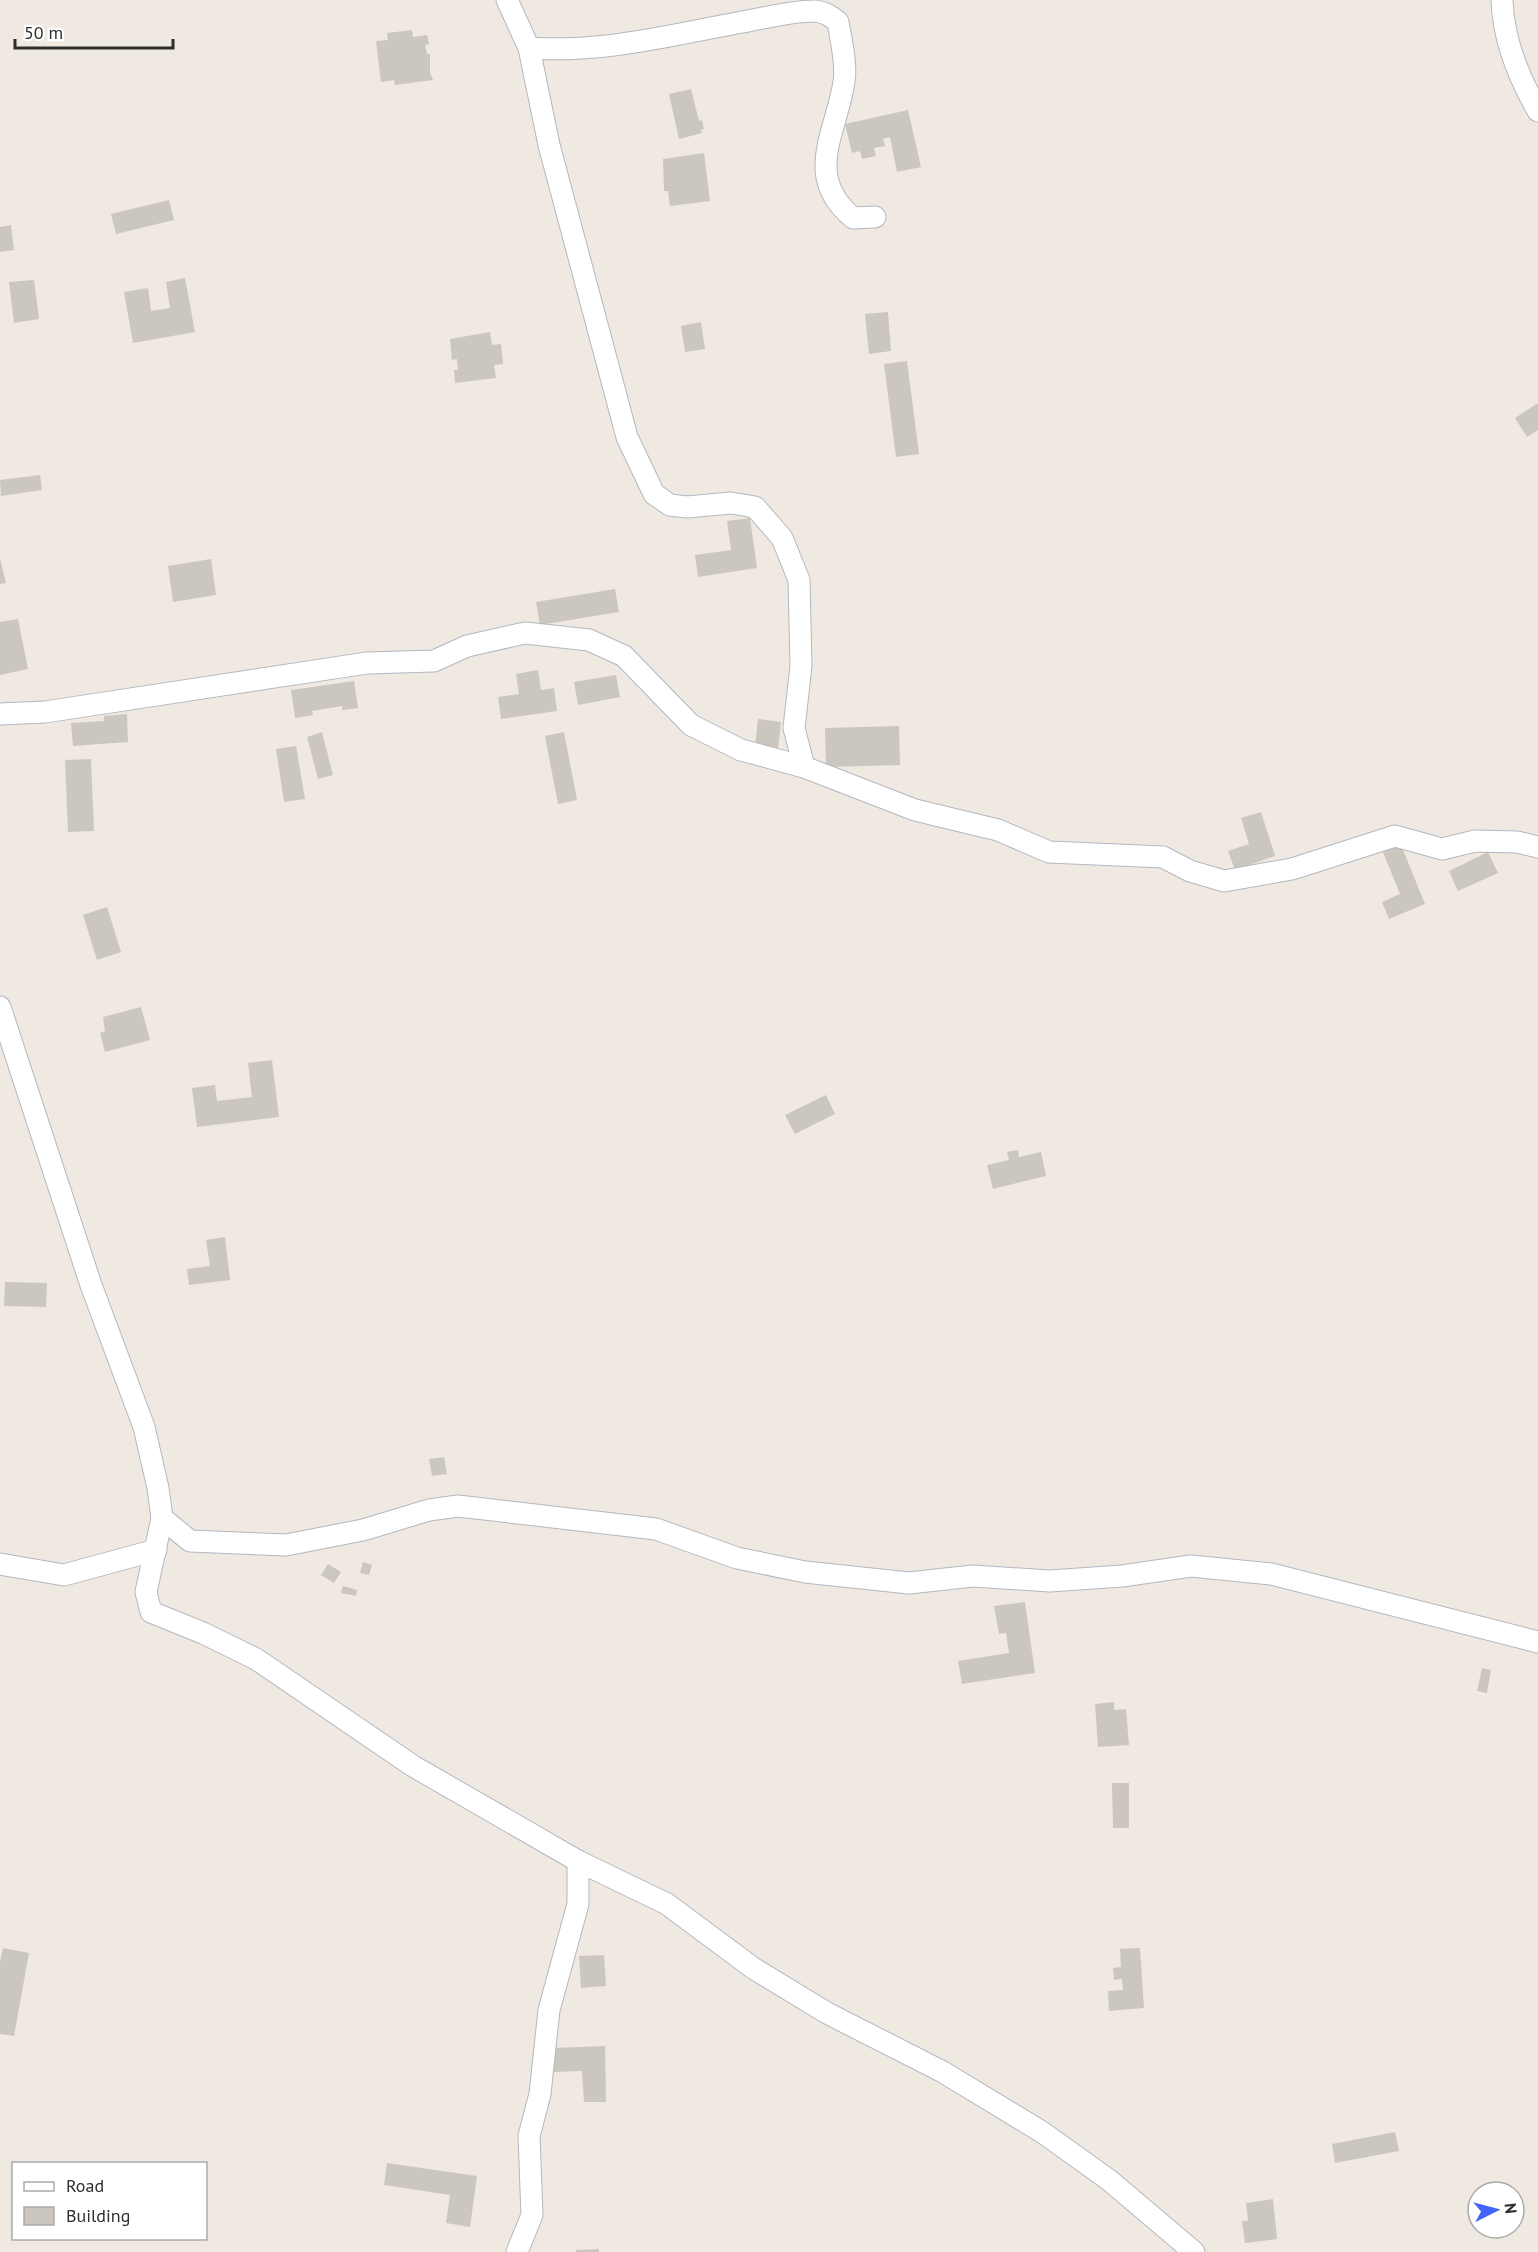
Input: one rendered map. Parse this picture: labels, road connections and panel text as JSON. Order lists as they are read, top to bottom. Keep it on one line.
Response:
{"legend":["Road","Building"],"scale_bar":"50 m","north":"right"}
